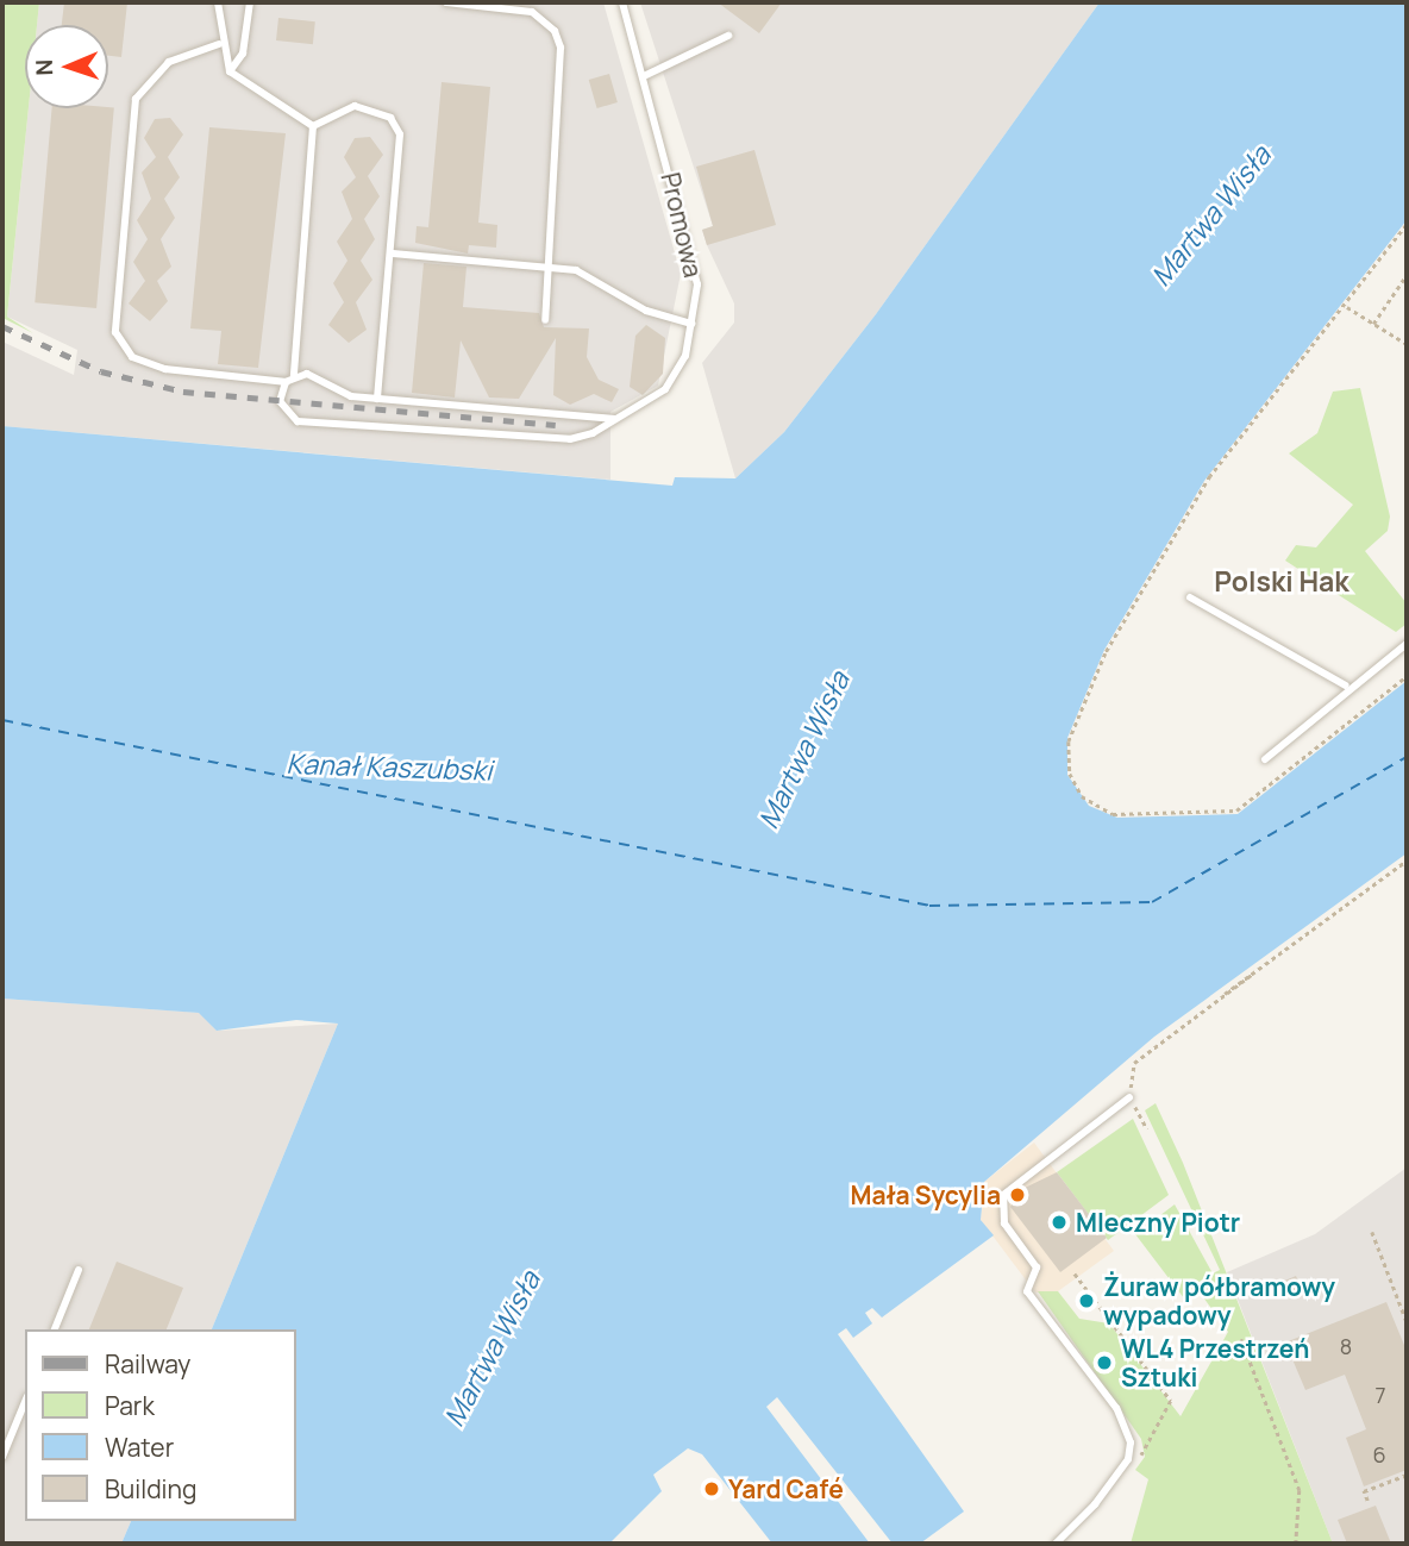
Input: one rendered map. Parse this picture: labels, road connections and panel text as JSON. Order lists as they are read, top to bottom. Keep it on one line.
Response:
{"streets":{"lane":["Promowa"]},"districts":["Polski Hak"],"water":["Martwa Wisła","Kanał Kaszubski"],"places":["Mała Sycylia","Mleczny Piotr","Żuraw półbramowy wypadowy","WL4 Przestrzeń Sztuki","Yard Café"],"house_numbers":["8","7","6"],"legend":["Railway","Park","Water","Building"],"north":"left"}
